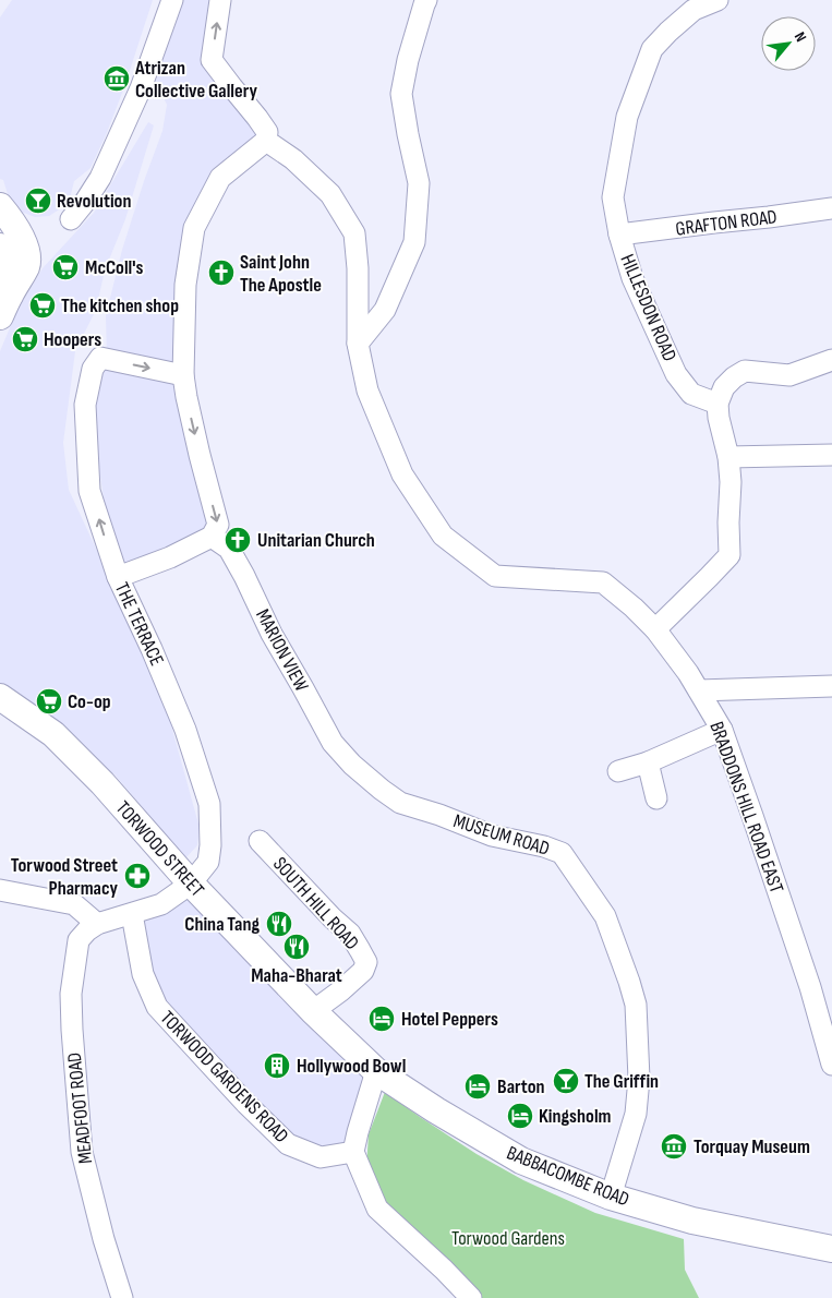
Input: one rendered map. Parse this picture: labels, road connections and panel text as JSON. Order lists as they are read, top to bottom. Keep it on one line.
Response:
{"streets":{"main road":["TORWOOD STREET","BABBACOMBE ROAD"],"street":["GRAFTON ROAD","HILLESDON ROAD","THE TERRACE","MARION VIEW","BRADDONS HILL ROAD EAST","MUSEUM ROAD","SOUTH HILL ROAD","TORWOOD GARDENS ROAD","MEADFOOT ROAD"]},"crossings":[["GRAFTON ROAD","HILLESDON ROAD"],["THE TERRACE","TORWOOD STREET"],["THE TERRACE","TORWOOD GARDENS ROAD"],["THE TERRACE","MEADFOOT ROAD"],["MARION VIEW","MUSEUM ROAD"],["MUSEUM ROAD","BABBACOMBE ROAD"],["TORWOOD STREET","SOUTH HILL ROAD"],["TORWOOD STREET","BABBACOMBE ROAD"],["SOUTH HILL ROAD","BABBACOMBE ROAD"]],"parks":["Torwood Gardens"],"places":{"museum":["Atrizan Collective Gallery","Torquay Museum"],"bar":["Revolution","The Griffin"],"supermarket":["McColl's","The kitchen shop","Hoopers","Co-op"],"church":["Saint John The Apostle","Unitarian Church"],"pharmacy":["Torwood Street Pharmacy"],"restaurant":["China Tang","Maha-Bharat"],"hotel":["Hotel Peppers","Barton","Kingsholm"],"building":["Hollywood Bowl"]},"north":"top right"}
